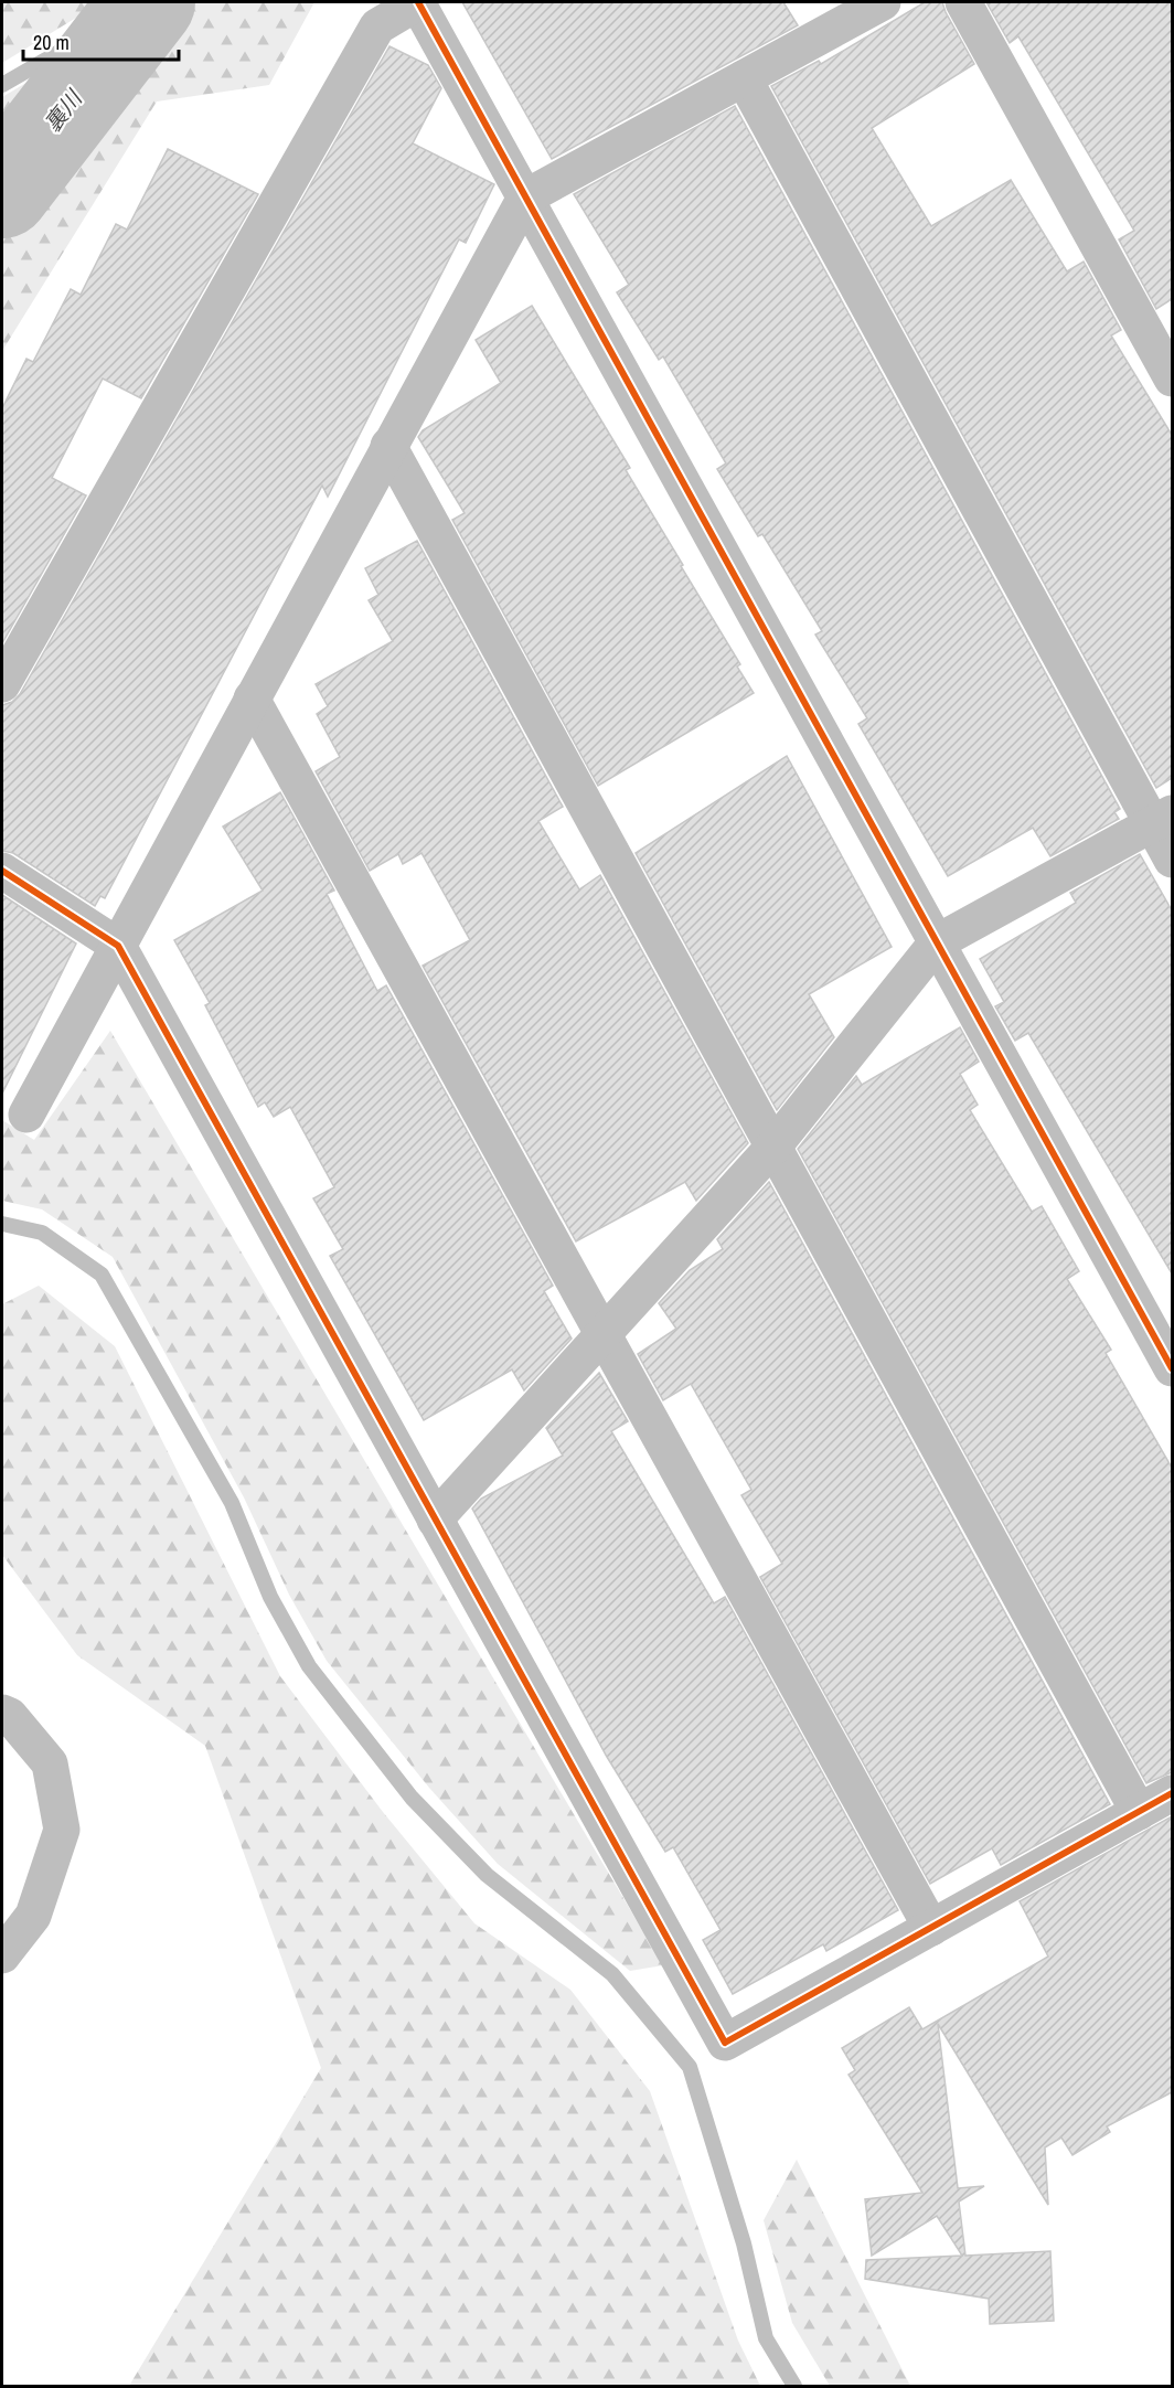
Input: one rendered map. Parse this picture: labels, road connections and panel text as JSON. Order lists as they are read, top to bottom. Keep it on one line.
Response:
{"water":["裏川"],"scale_bar":"20 m"}
